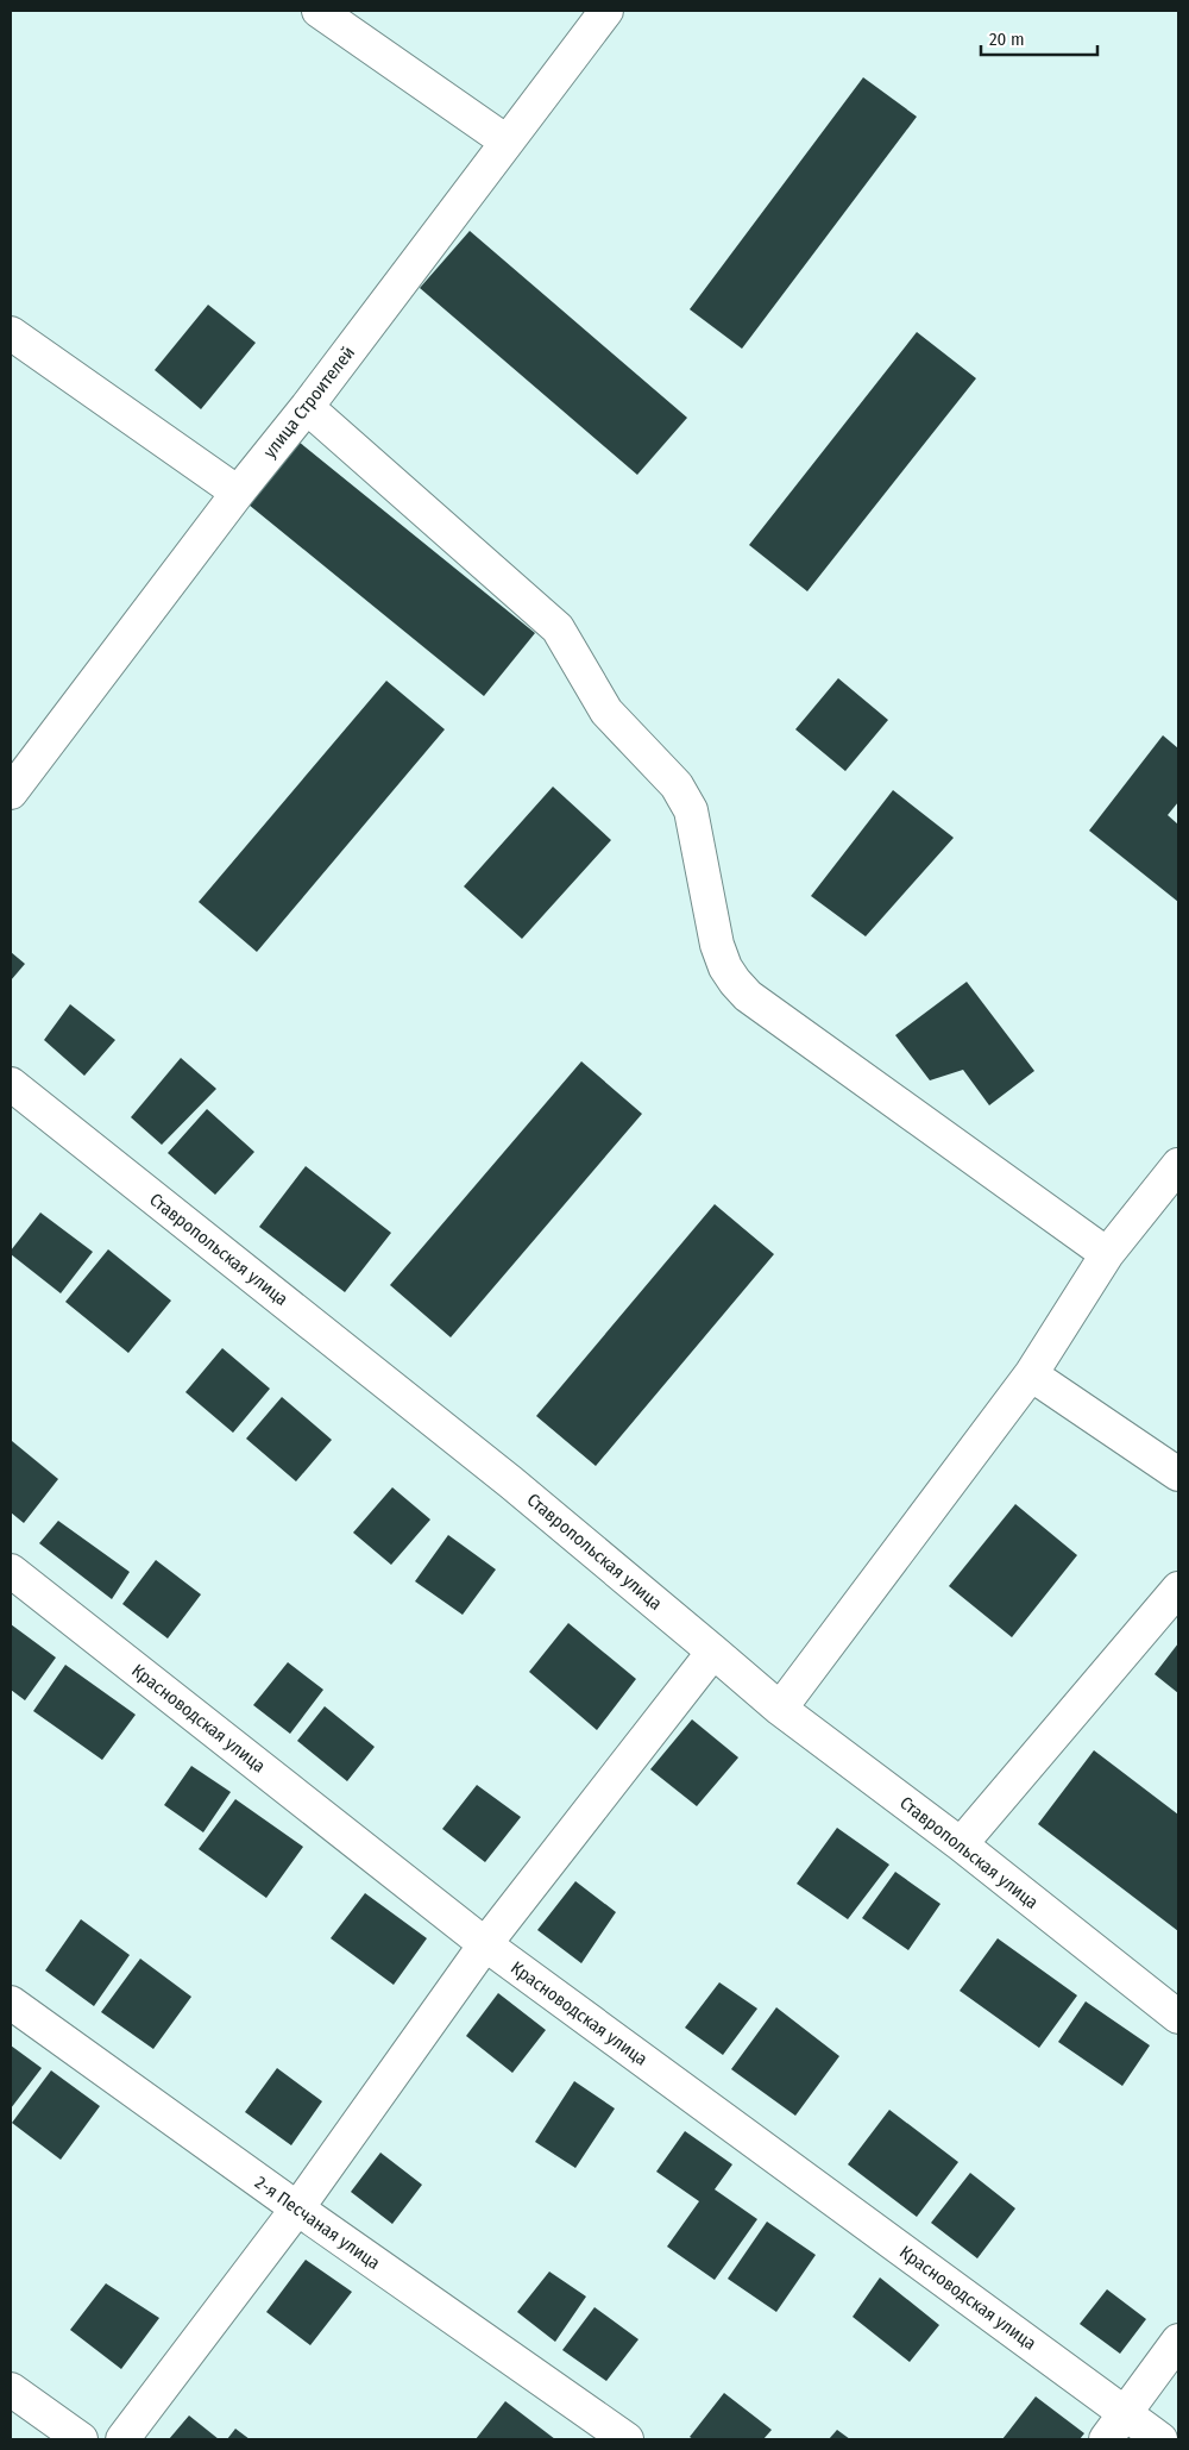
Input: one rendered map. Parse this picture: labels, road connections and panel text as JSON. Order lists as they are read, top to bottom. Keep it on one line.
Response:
{"streets":{"street":["улица Строителей","Ставропольская улица","Красноводская улица","2-я Песчаная улица"]},"scale_bar":"20 m"}
